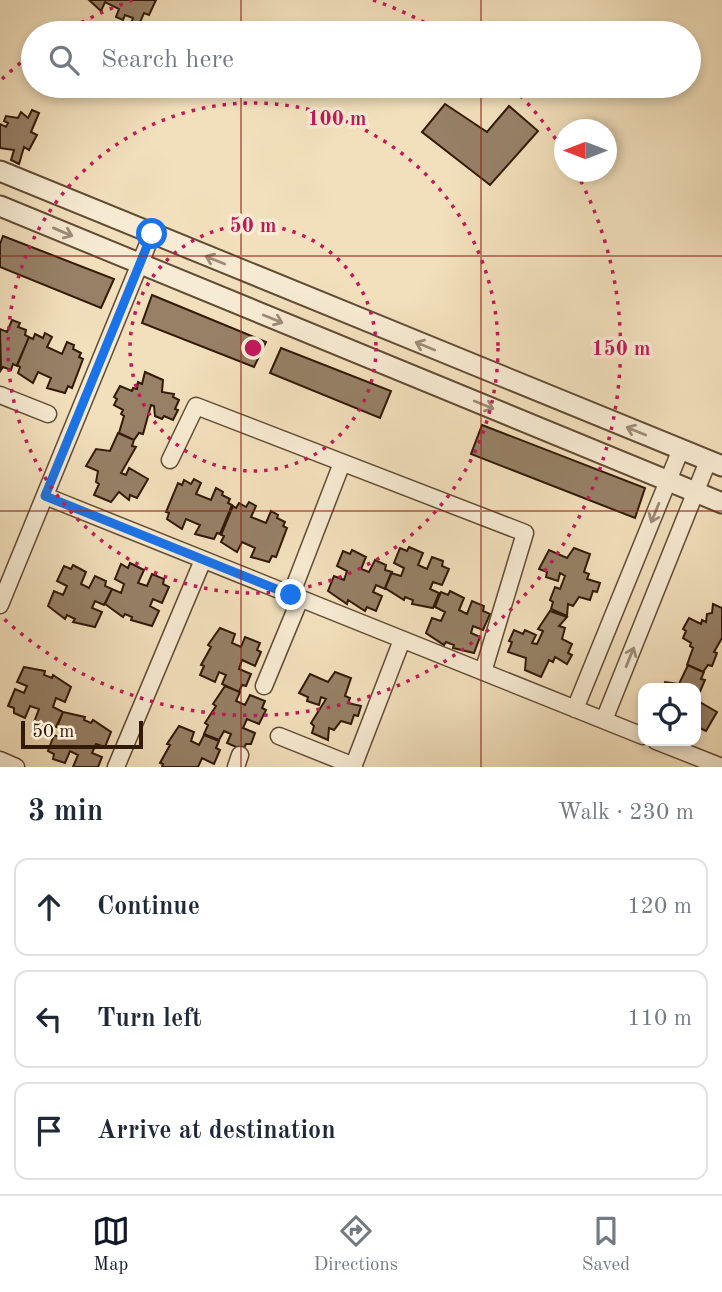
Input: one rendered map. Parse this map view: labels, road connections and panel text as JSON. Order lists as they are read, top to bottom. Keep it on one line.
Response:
{"scale_bar":"50 m","north":"left","page":{"search":"Search here","scale":"50 m","heading":["3 min","Walk · 230 m"],"list":[["Continue","120 m"],["Turn left","110 m"],"Arrive at destination"],"nav":["Map","Directions","Saved"]},"rings":["100 m","50 m","150 m"]}
